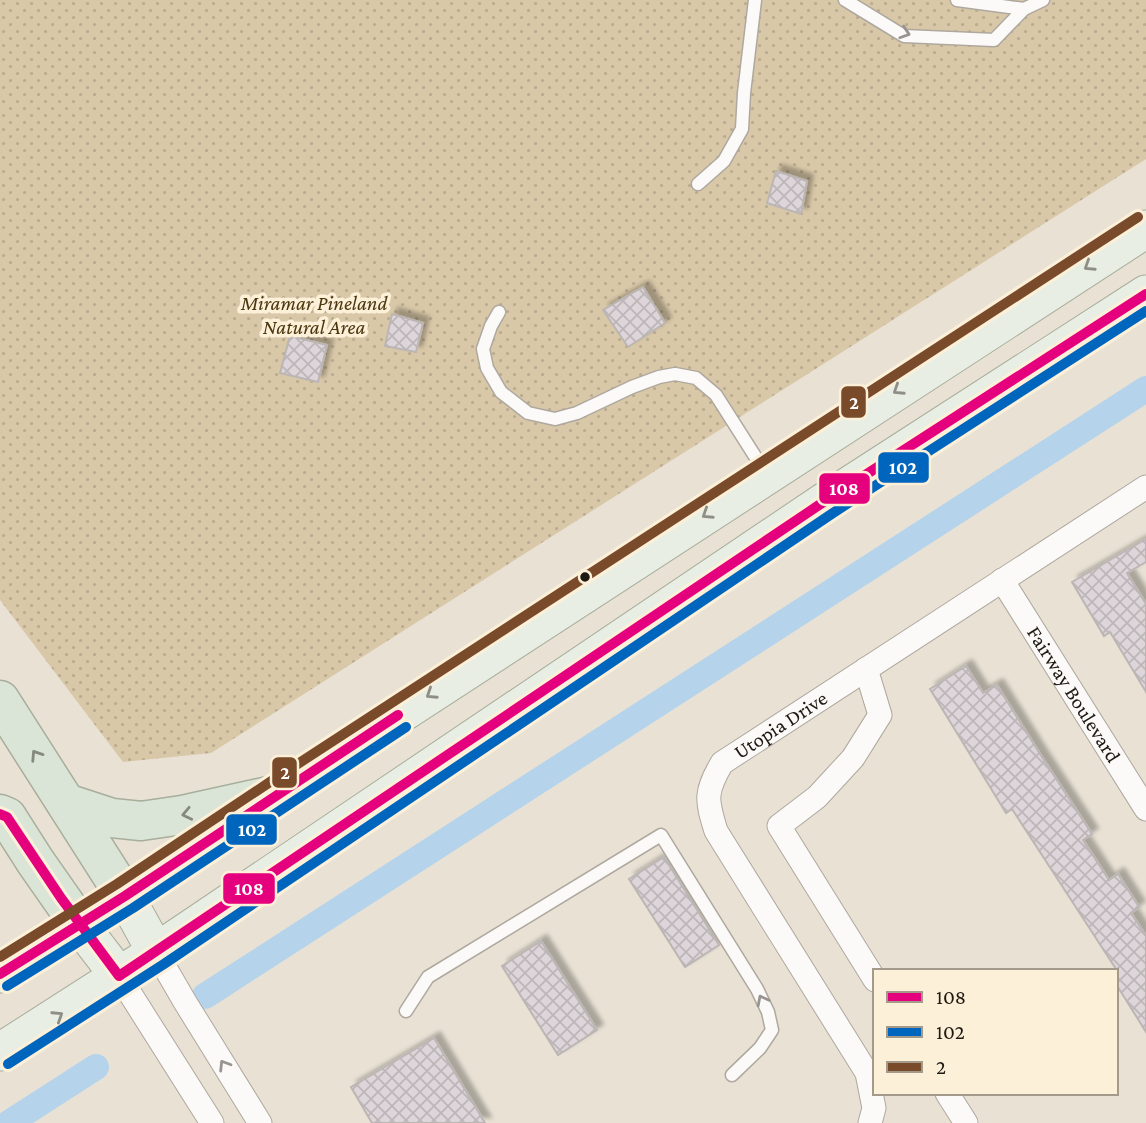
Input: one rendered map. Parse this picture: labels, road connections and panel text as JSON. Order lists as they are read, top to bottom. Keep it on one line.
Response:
{"streets":{"street":["Fairway Boulevard","Utopia Drive"]},"crossings":[["Fairway Boulevard","Utopia Drive"]],"parks":["Miramar Pineland Natural Area"],"lines":["transit line 2","transit line 108","transit line 102"],"legend":["108","102","2"]}
